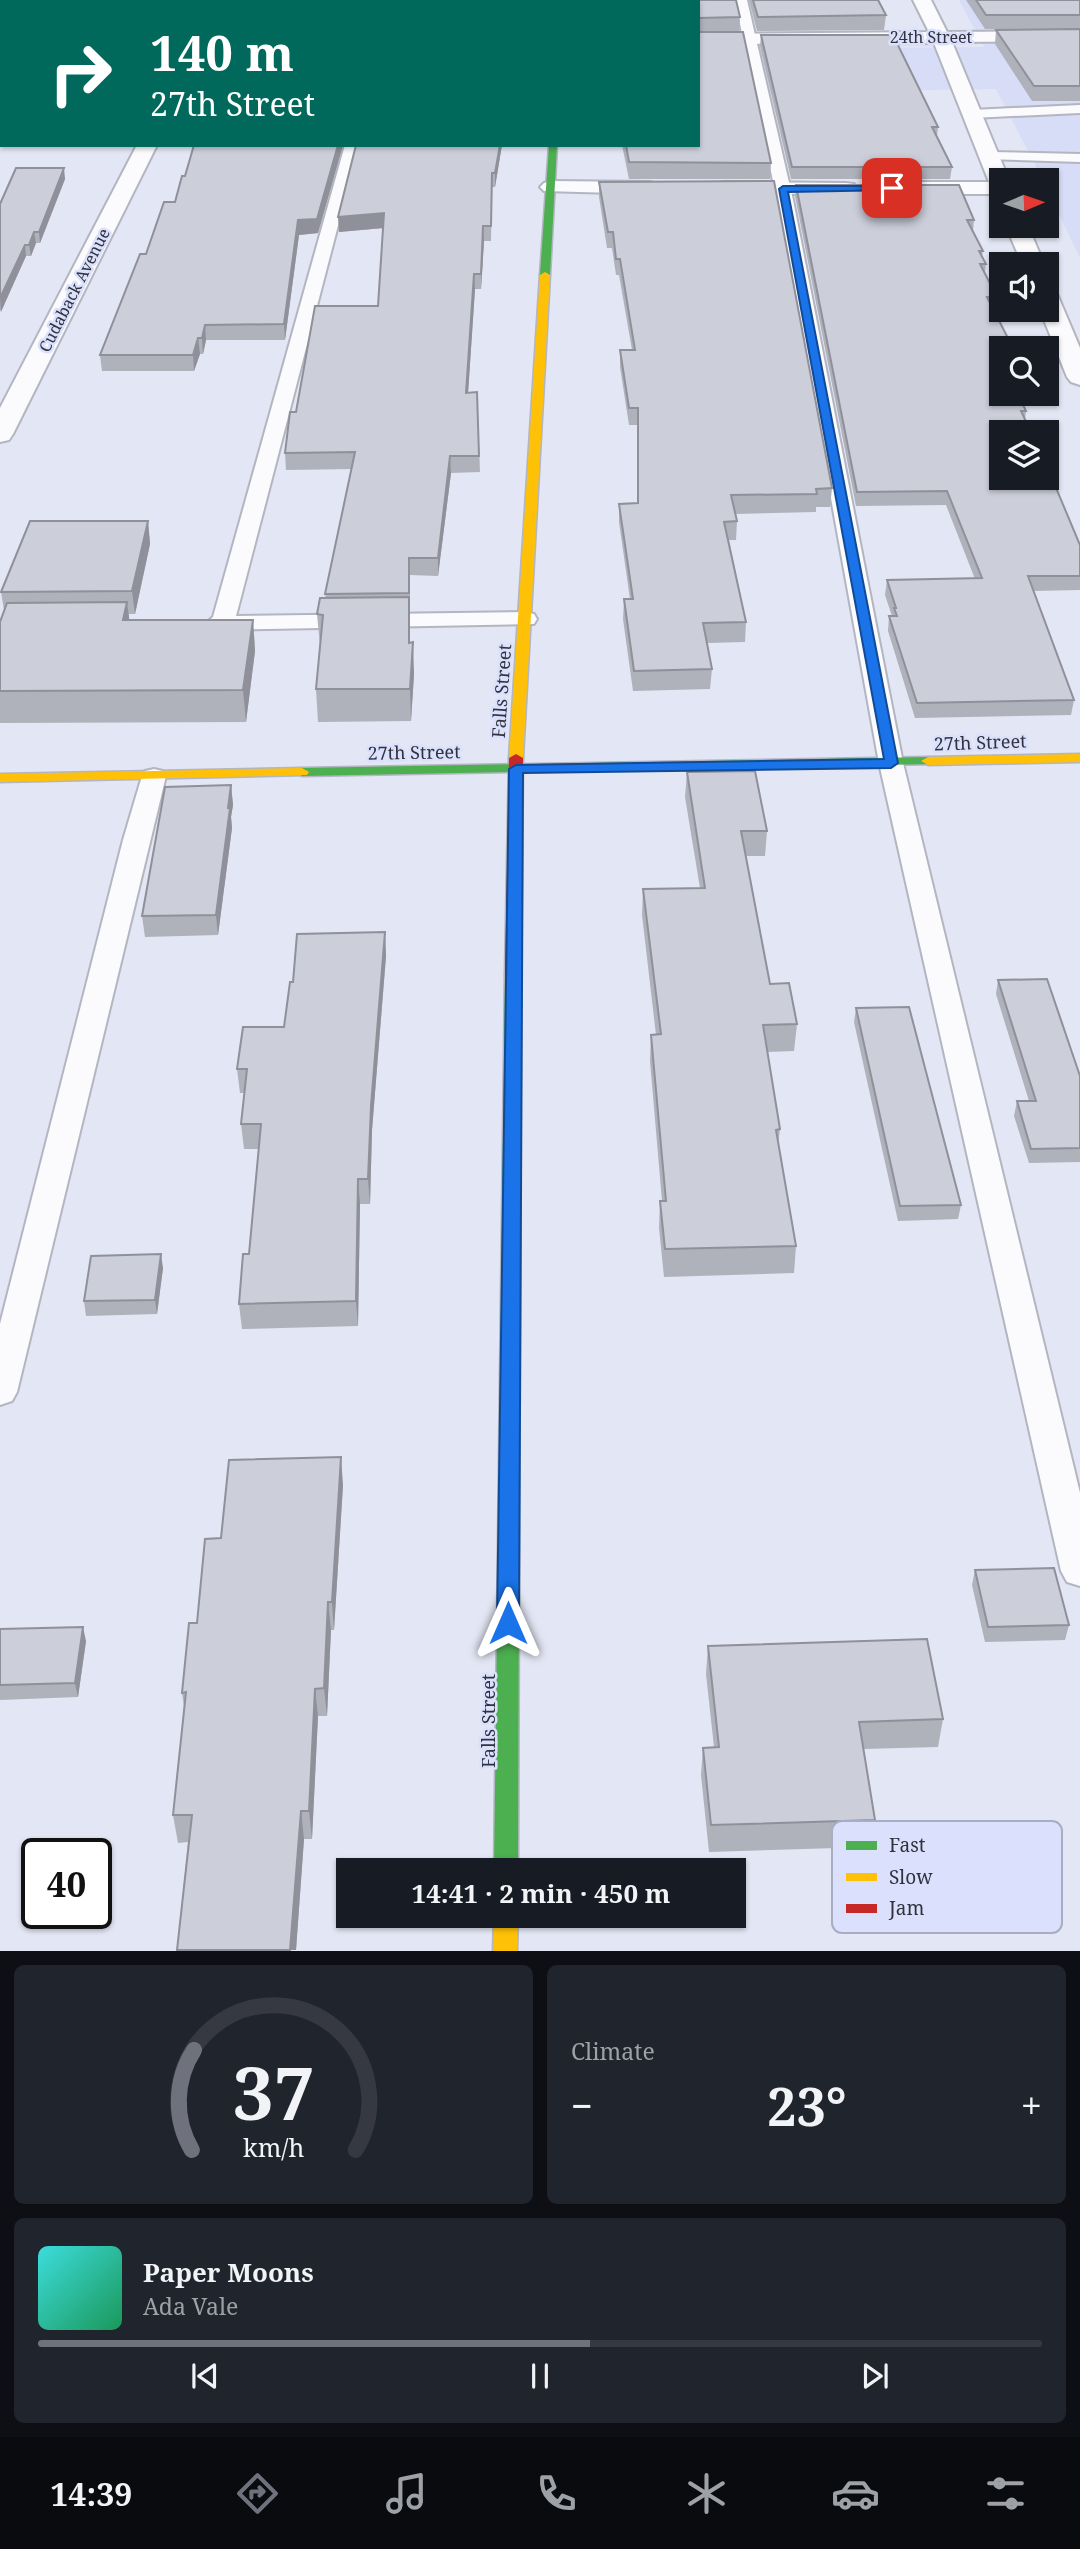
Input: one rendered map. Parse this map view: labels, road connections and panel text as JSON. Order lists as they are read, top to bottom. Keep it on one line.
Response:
{"streets":{"street":["24th Street","Cudaback Avenue","Falls Street","27th Street"]},"crossings":[["Falls Street","27th Street"]],"legend":["Fast","Slow","Jam"],"north":"right","page":{"turn":["140 m","27th Street"],"limit":"40","trip":"14:41 · 2 min · 450 m","tile":"Climate","heat":["−","23°","+"],"song":["Paper Moons","Ada Vale"],"tabs":"14:39","gauge":["37","km/h"]}}
